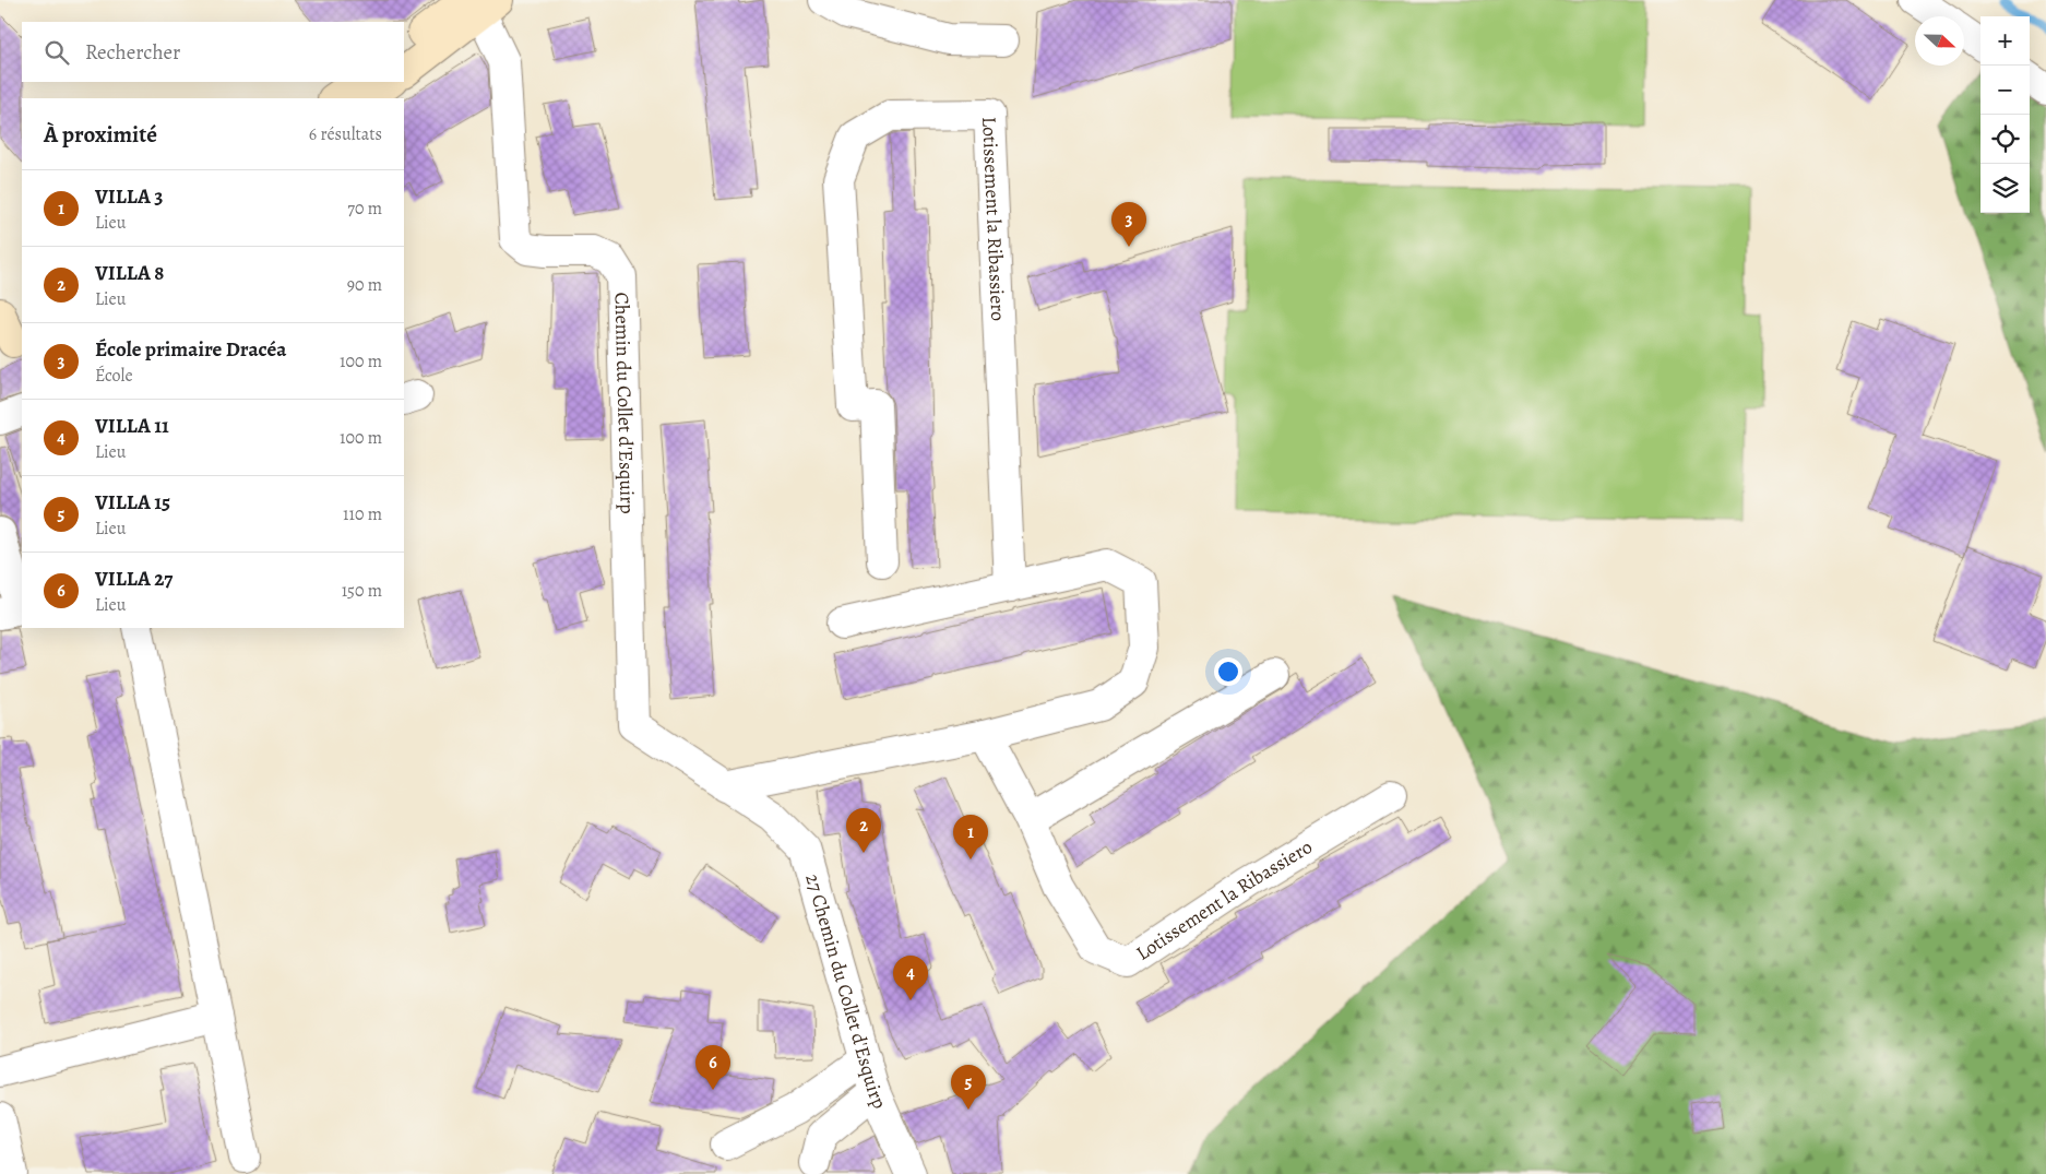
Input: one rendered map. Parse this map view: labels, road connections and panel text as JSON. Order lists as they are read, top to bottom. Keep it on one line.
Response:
{"streets":{"street":["Lotissement la Ribassiero","Chemin du Collet d'Esquirp","27 Chemin du Collet d'Esquirp"]},"crossings":[["Chemin du Collet d'Esquirp","27 Chemin du Collet d'Esquirp"]],"north":"right","page":{"map_buttons":["+","−"],"search":"Rechercher","heading":["À proximité","6 résultats"],"list":[{"mark":"1","name":"VILLA 3","note":"Lieu","value":"70 m"},{"mark":"2","name":"VILLA 8","note":"Lieu","value":"90 m"},{"mark":"3","name":"École primaire Dracéa","note":"École","value":"100 m"},{"mark":"4","name":"VILLA 11","note":"Lieu","value":"100 m"},{"mark":"5","name":"VILLA 15","note":"Lieu","value":"110 m"},{"mark":"6","name":"VILLA 27","note":"Lieu","value":"150 m"}],"pins":["3","2","1","4","6","5"]}}
